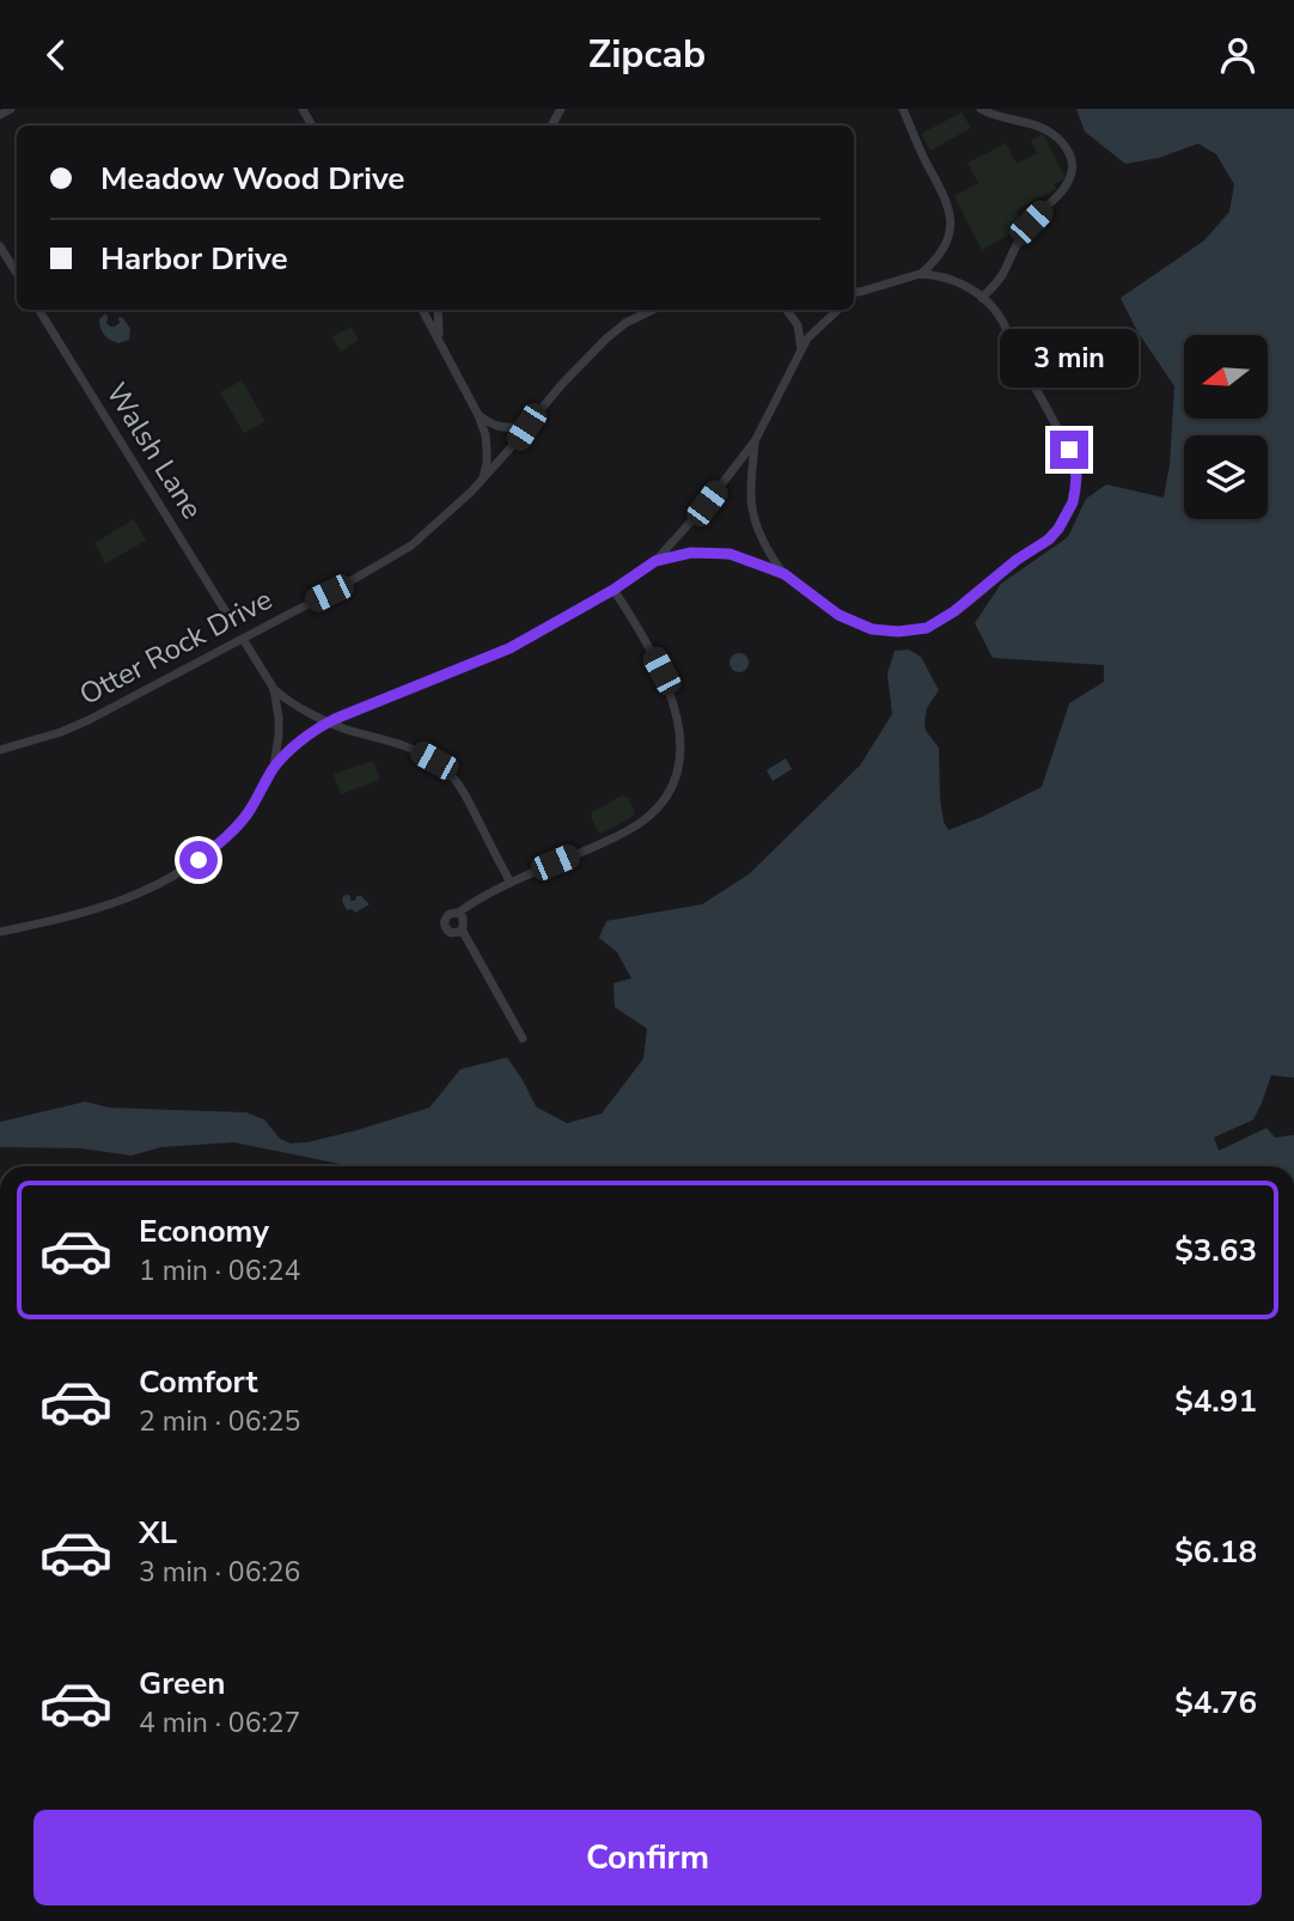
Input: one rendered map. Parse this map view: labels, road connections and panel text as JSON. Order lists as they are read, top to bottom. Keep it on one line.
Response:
{"streets":{"street":["Walsh Lane","Otter Rock Drive"]},"north":"left","page":{"header":"Zipcab","banner":["Meadow Wood Drive","Harbor Drive"],"bubble":"3 min","list":[{"name":"Economy","note":"1 min · 06:24","value":"$3.63"},{"name":"Comfort","note":"2 min · 06:25","value":"$4.91"},{"name":"XL","note":"3 min · 06:26","value":"$6.18"},{"name":"Green","note":"4 min · 06:27","value":"$4.76"}],"buttons":"Confirm"}}
